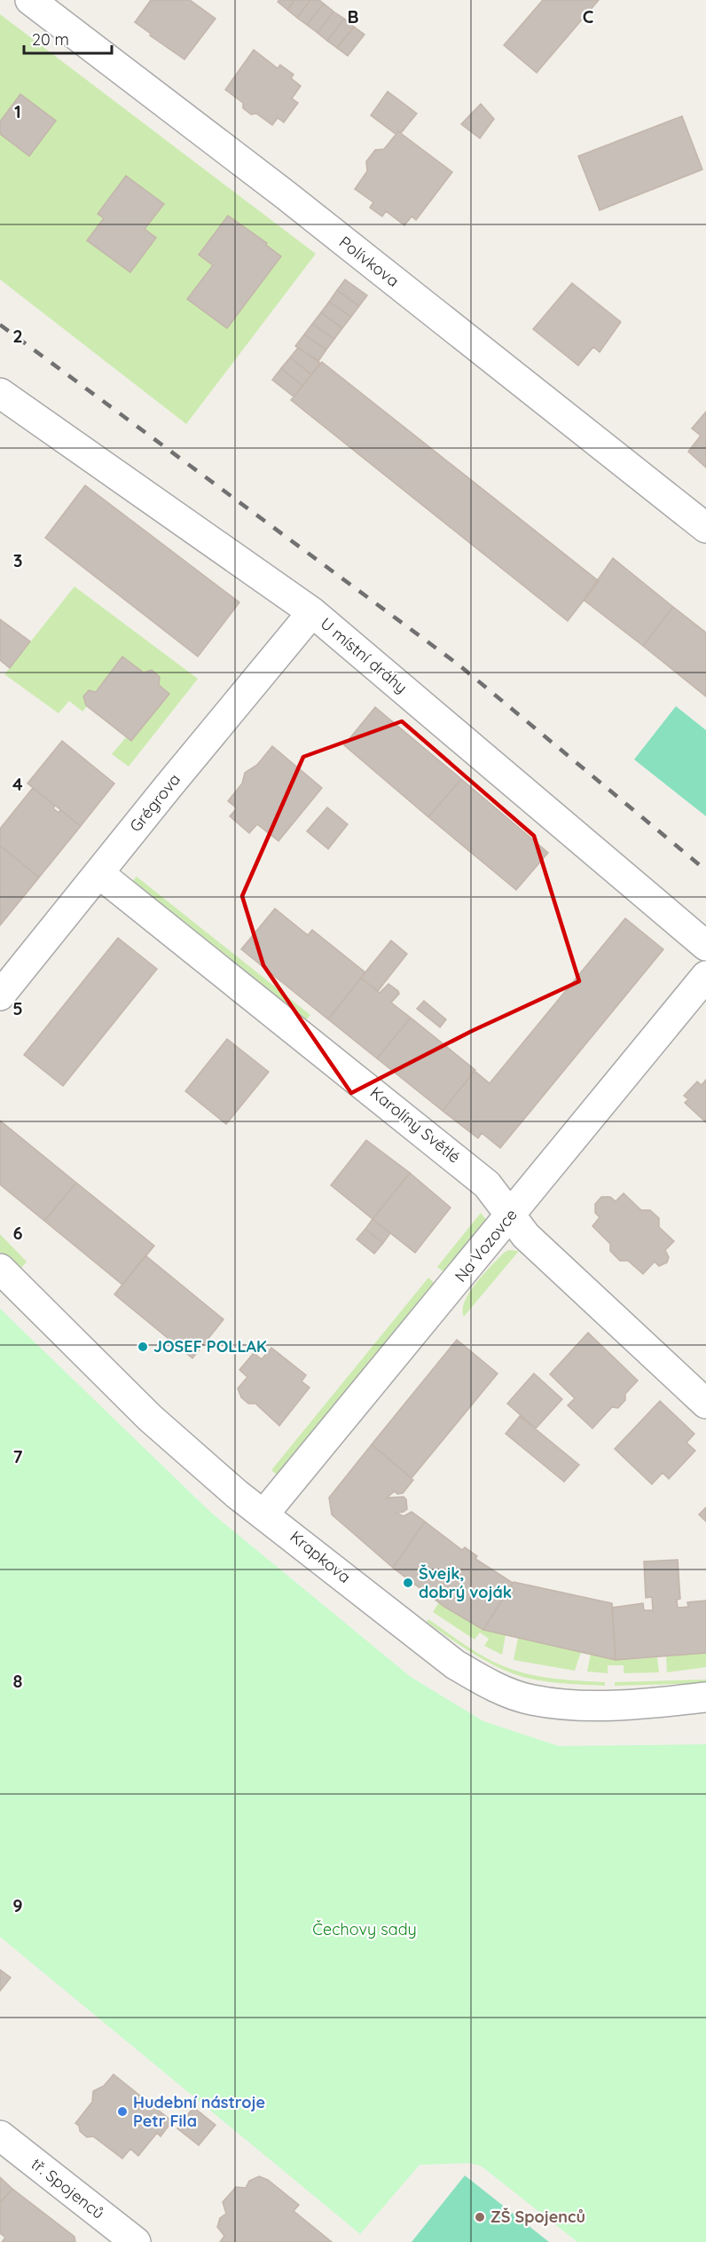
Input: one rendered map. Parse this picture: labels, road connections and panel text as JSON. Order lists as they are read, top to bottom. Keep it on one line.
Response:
{"streets":{"street":["Polívkova","U místní dráhy","Grégrova","Karolíny Světlé","Na Vozovce","Krapkova","tř. Spojenců"]},"crossings":[["U místní dráhy","Grégrova"],["Grégrova","Karolíny Světlé"],["Karolíny Světlé","Na Vozovce"],["Na Vozovce","Krapkova"]],"parks":["Čechovy sady"],"places":["JOSEF POLLAK","Švejk, dobrý voják","Hudební nástroje Petr Fila","ZŠ Spojenců"],"scale_bar":"20 m","grid":{"columns":["B","C"],"rows":["1","2","3","4","5","6","7","8","9"]}}
